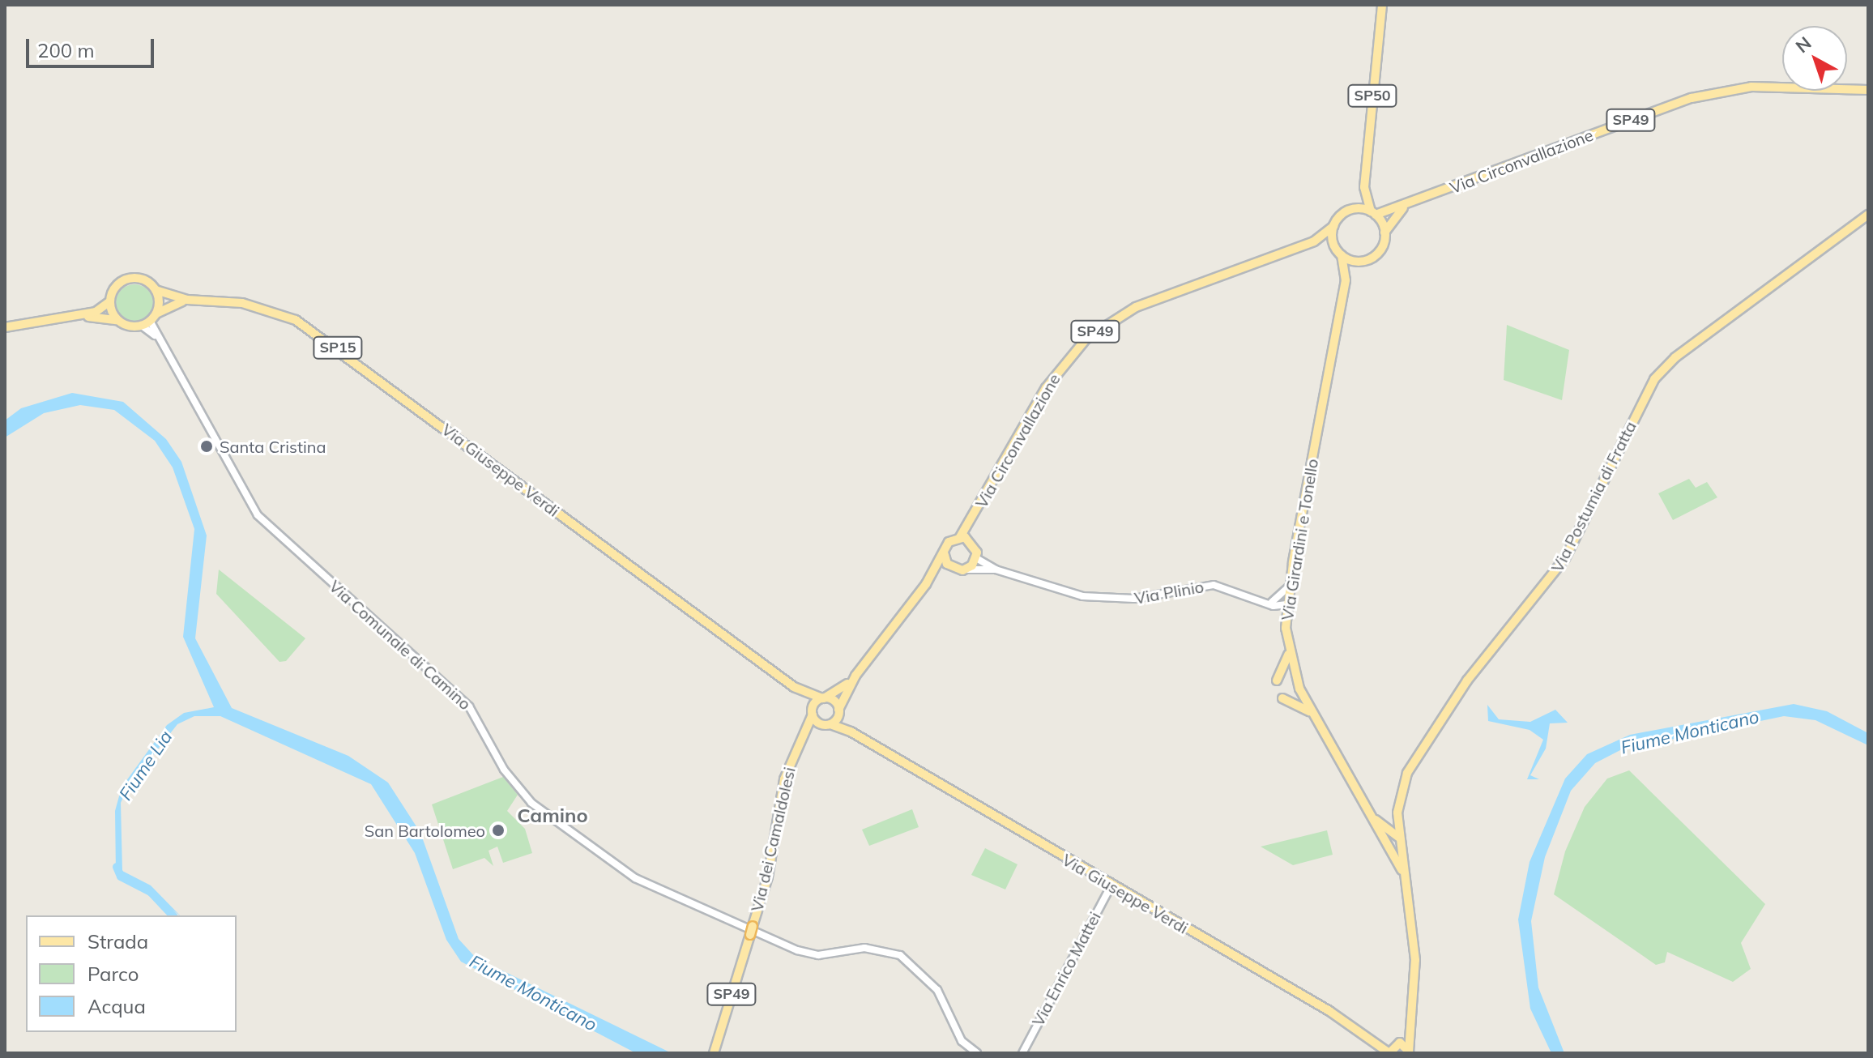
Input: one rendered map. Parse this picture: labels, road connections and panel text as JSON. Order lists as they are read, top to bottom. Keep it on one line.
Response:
{"streets":{"main road":["SP50","SP49","Via Circonvallazione","SP15","Via Giuseppe Verdi","Via Postumia di Fratta","Via Girardini e Tonello","Via dei Camaldolesi"],"street":["Via Plinio","Via Comunale di Camino","Via Enrico Mattei"]},"crossings":[["SP50","SP49"],["SP50","Via Circonvallazione"],["SP50","Via Girardini e Tonello"],["SP49","Via Circonvallazione"],["SP49","Via Giuseppe Verdi"],["SP49","Via Girardini e Tonello"],["SP49","Via Plinio"],["SP49","Via dei Camaldolesi"],["Via Circonvallazione","Via Girardini e Tonello"],["Via Circonvallazione","Via Plinio"],["SP15","Via Giuseppe Verdi"],["SP15","Via Comunale di Camino"],["Via Giuseppe Verdi","Via dei Camaldolesi"],["Via Giuseppe Verdi","Via Enrico Mattei"],["Via Postumia di Fratta","Via Girardini e Tonello"],["Via Girardini e Tonello","Via Plinio"]],"districts":["Camino"],"water":["Fiume Monticano","Fiume Lia"],"places":["Santa Cristina","San Bartolomeo"],"legend":["Strada","Parco","Acqua"],"scale_bar":"200 m","north":"top left"}
